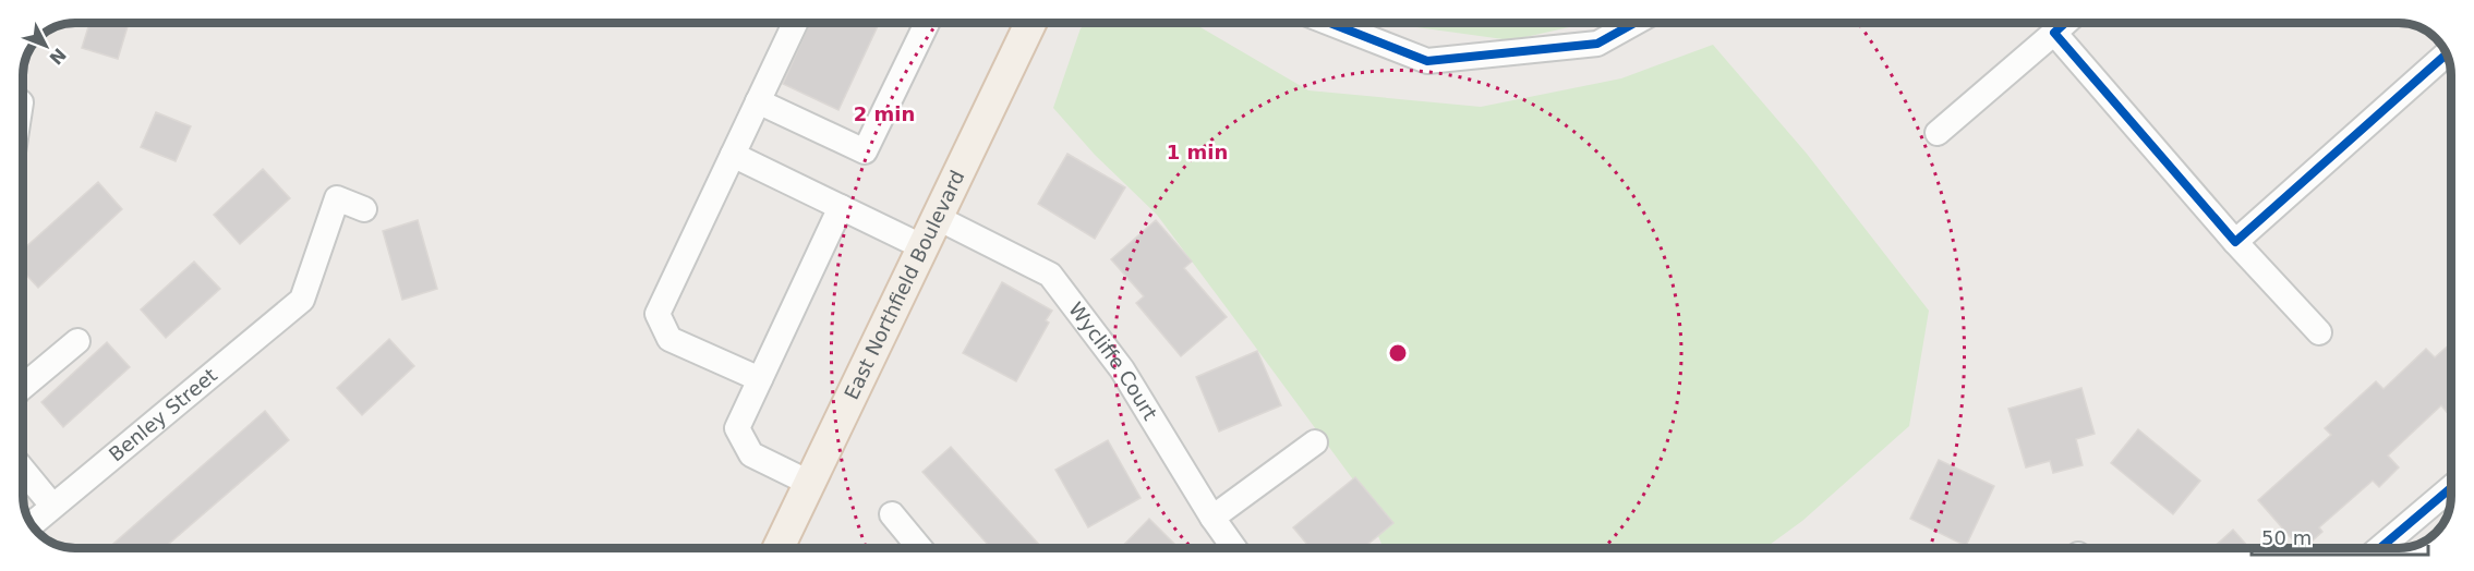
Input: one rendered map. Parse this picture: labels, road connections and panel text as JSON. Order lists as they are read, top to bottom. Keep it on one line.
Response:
{"streets":{"main road":["East Northfield Boulevard"],"street":["Wycliffe Court","Benley Street"]},"crossings":[["East Northfield Boulevard","Wycliffe Court"]],"scale_bar":"50 m","north":"bottom right","rings":["2 min","1 min"]}
